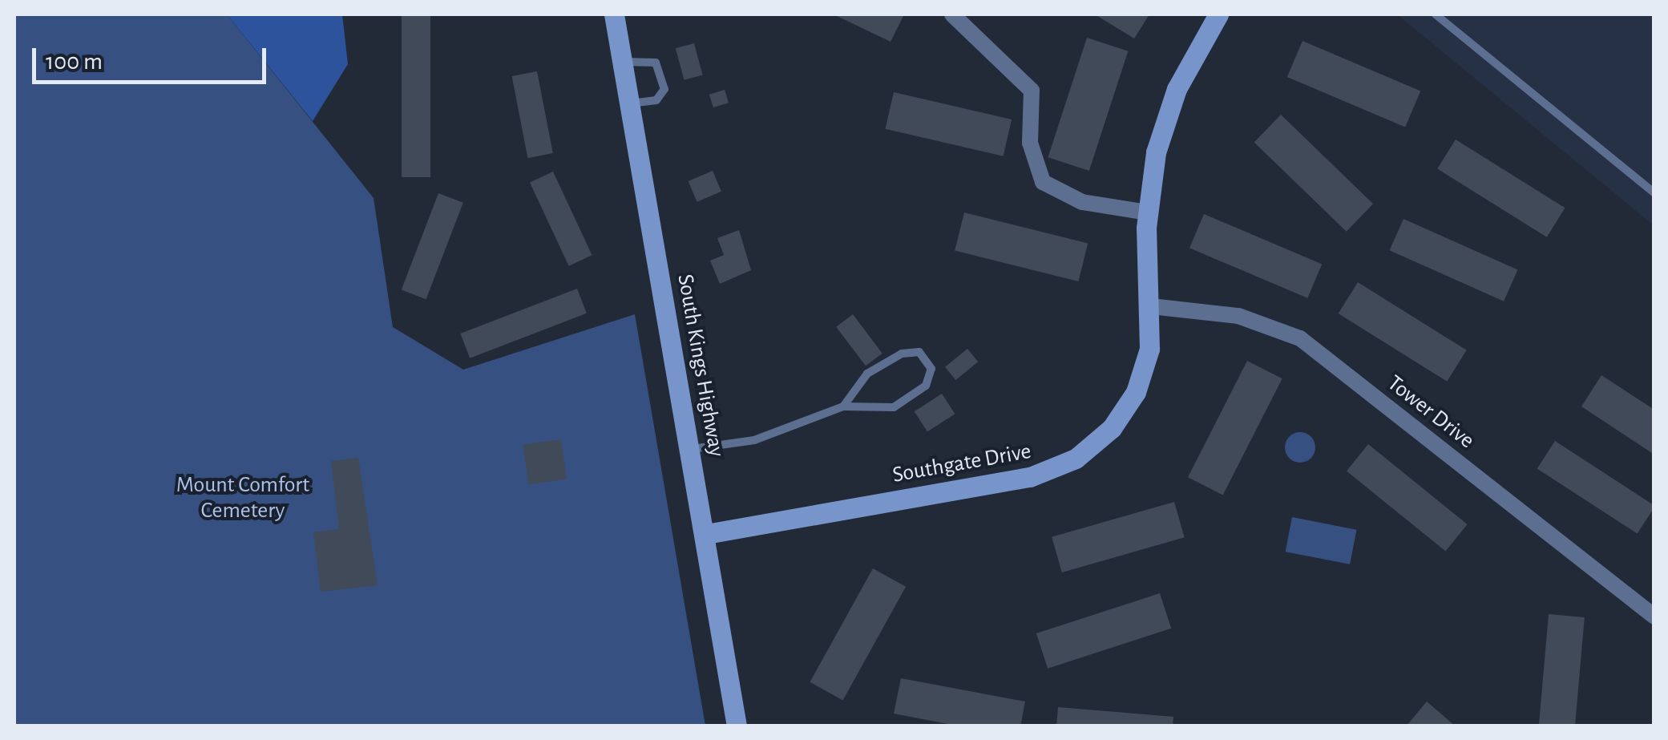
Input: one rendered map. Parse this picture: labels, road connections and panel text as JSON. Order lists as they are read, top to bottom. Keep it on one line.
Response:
{"streets":{"street":["South Kings Highway","Tower Drive","Southgate Drive"]},"crossings":[["South Kings Highway","Southgate Drive"],["Tower Drive","Southgate Drive"]],"parks":["Mount Comfort Cemetery"],"scale_bar":"100 m"}
